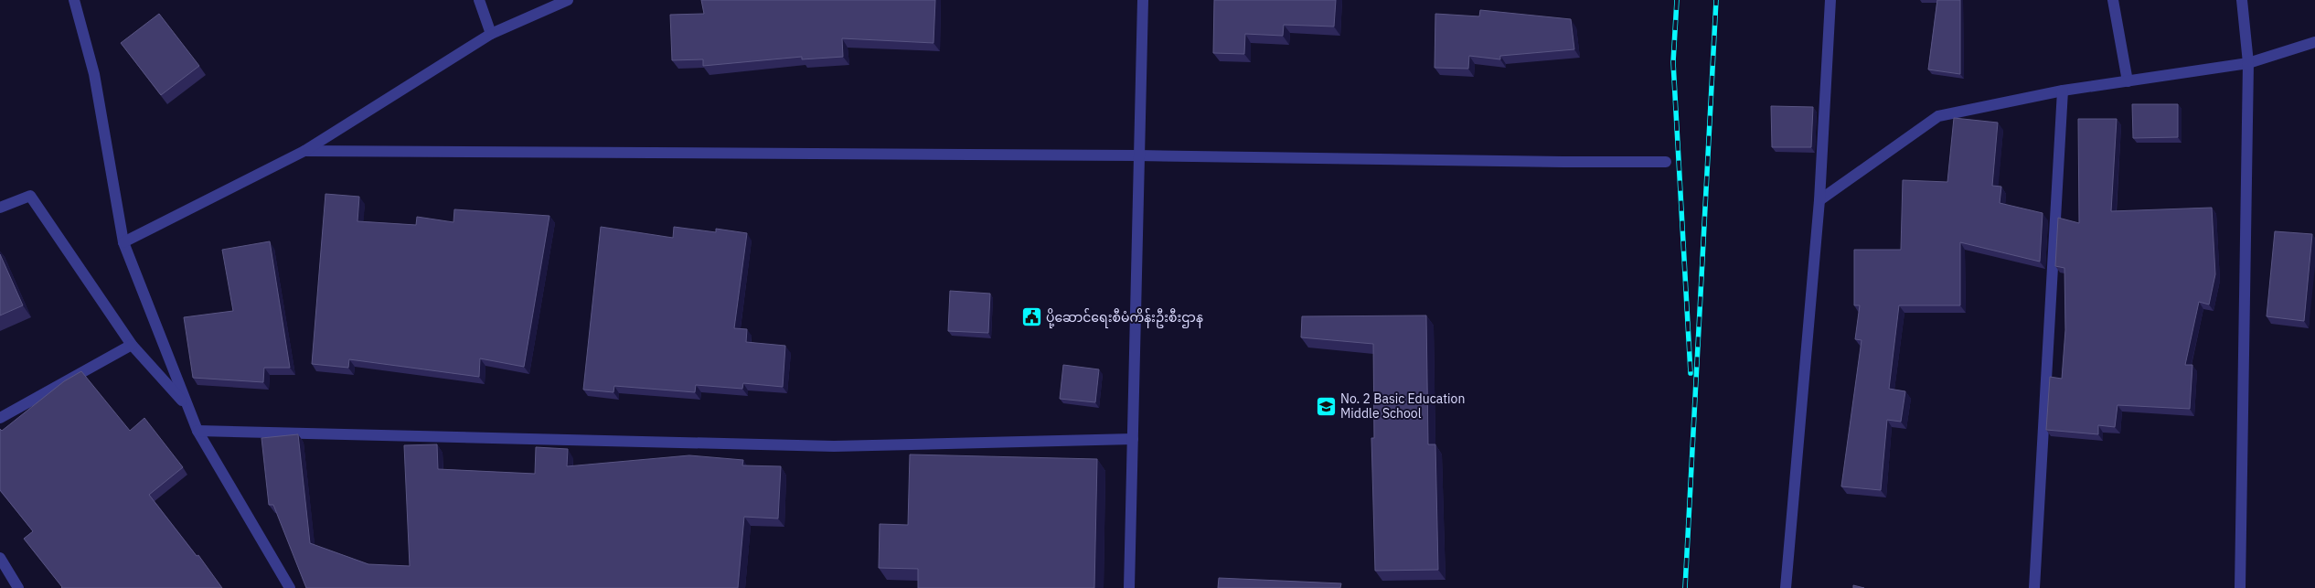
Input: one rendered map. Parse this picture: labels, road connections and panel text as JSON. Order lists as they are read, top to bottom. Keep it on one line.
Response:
{"places":{"public building":["ပို့ဆောင်ရေးစီမံကိန်းဦးစီးဌာန"],"school or university":["No. 2 Basic Education Middle School"]}}
